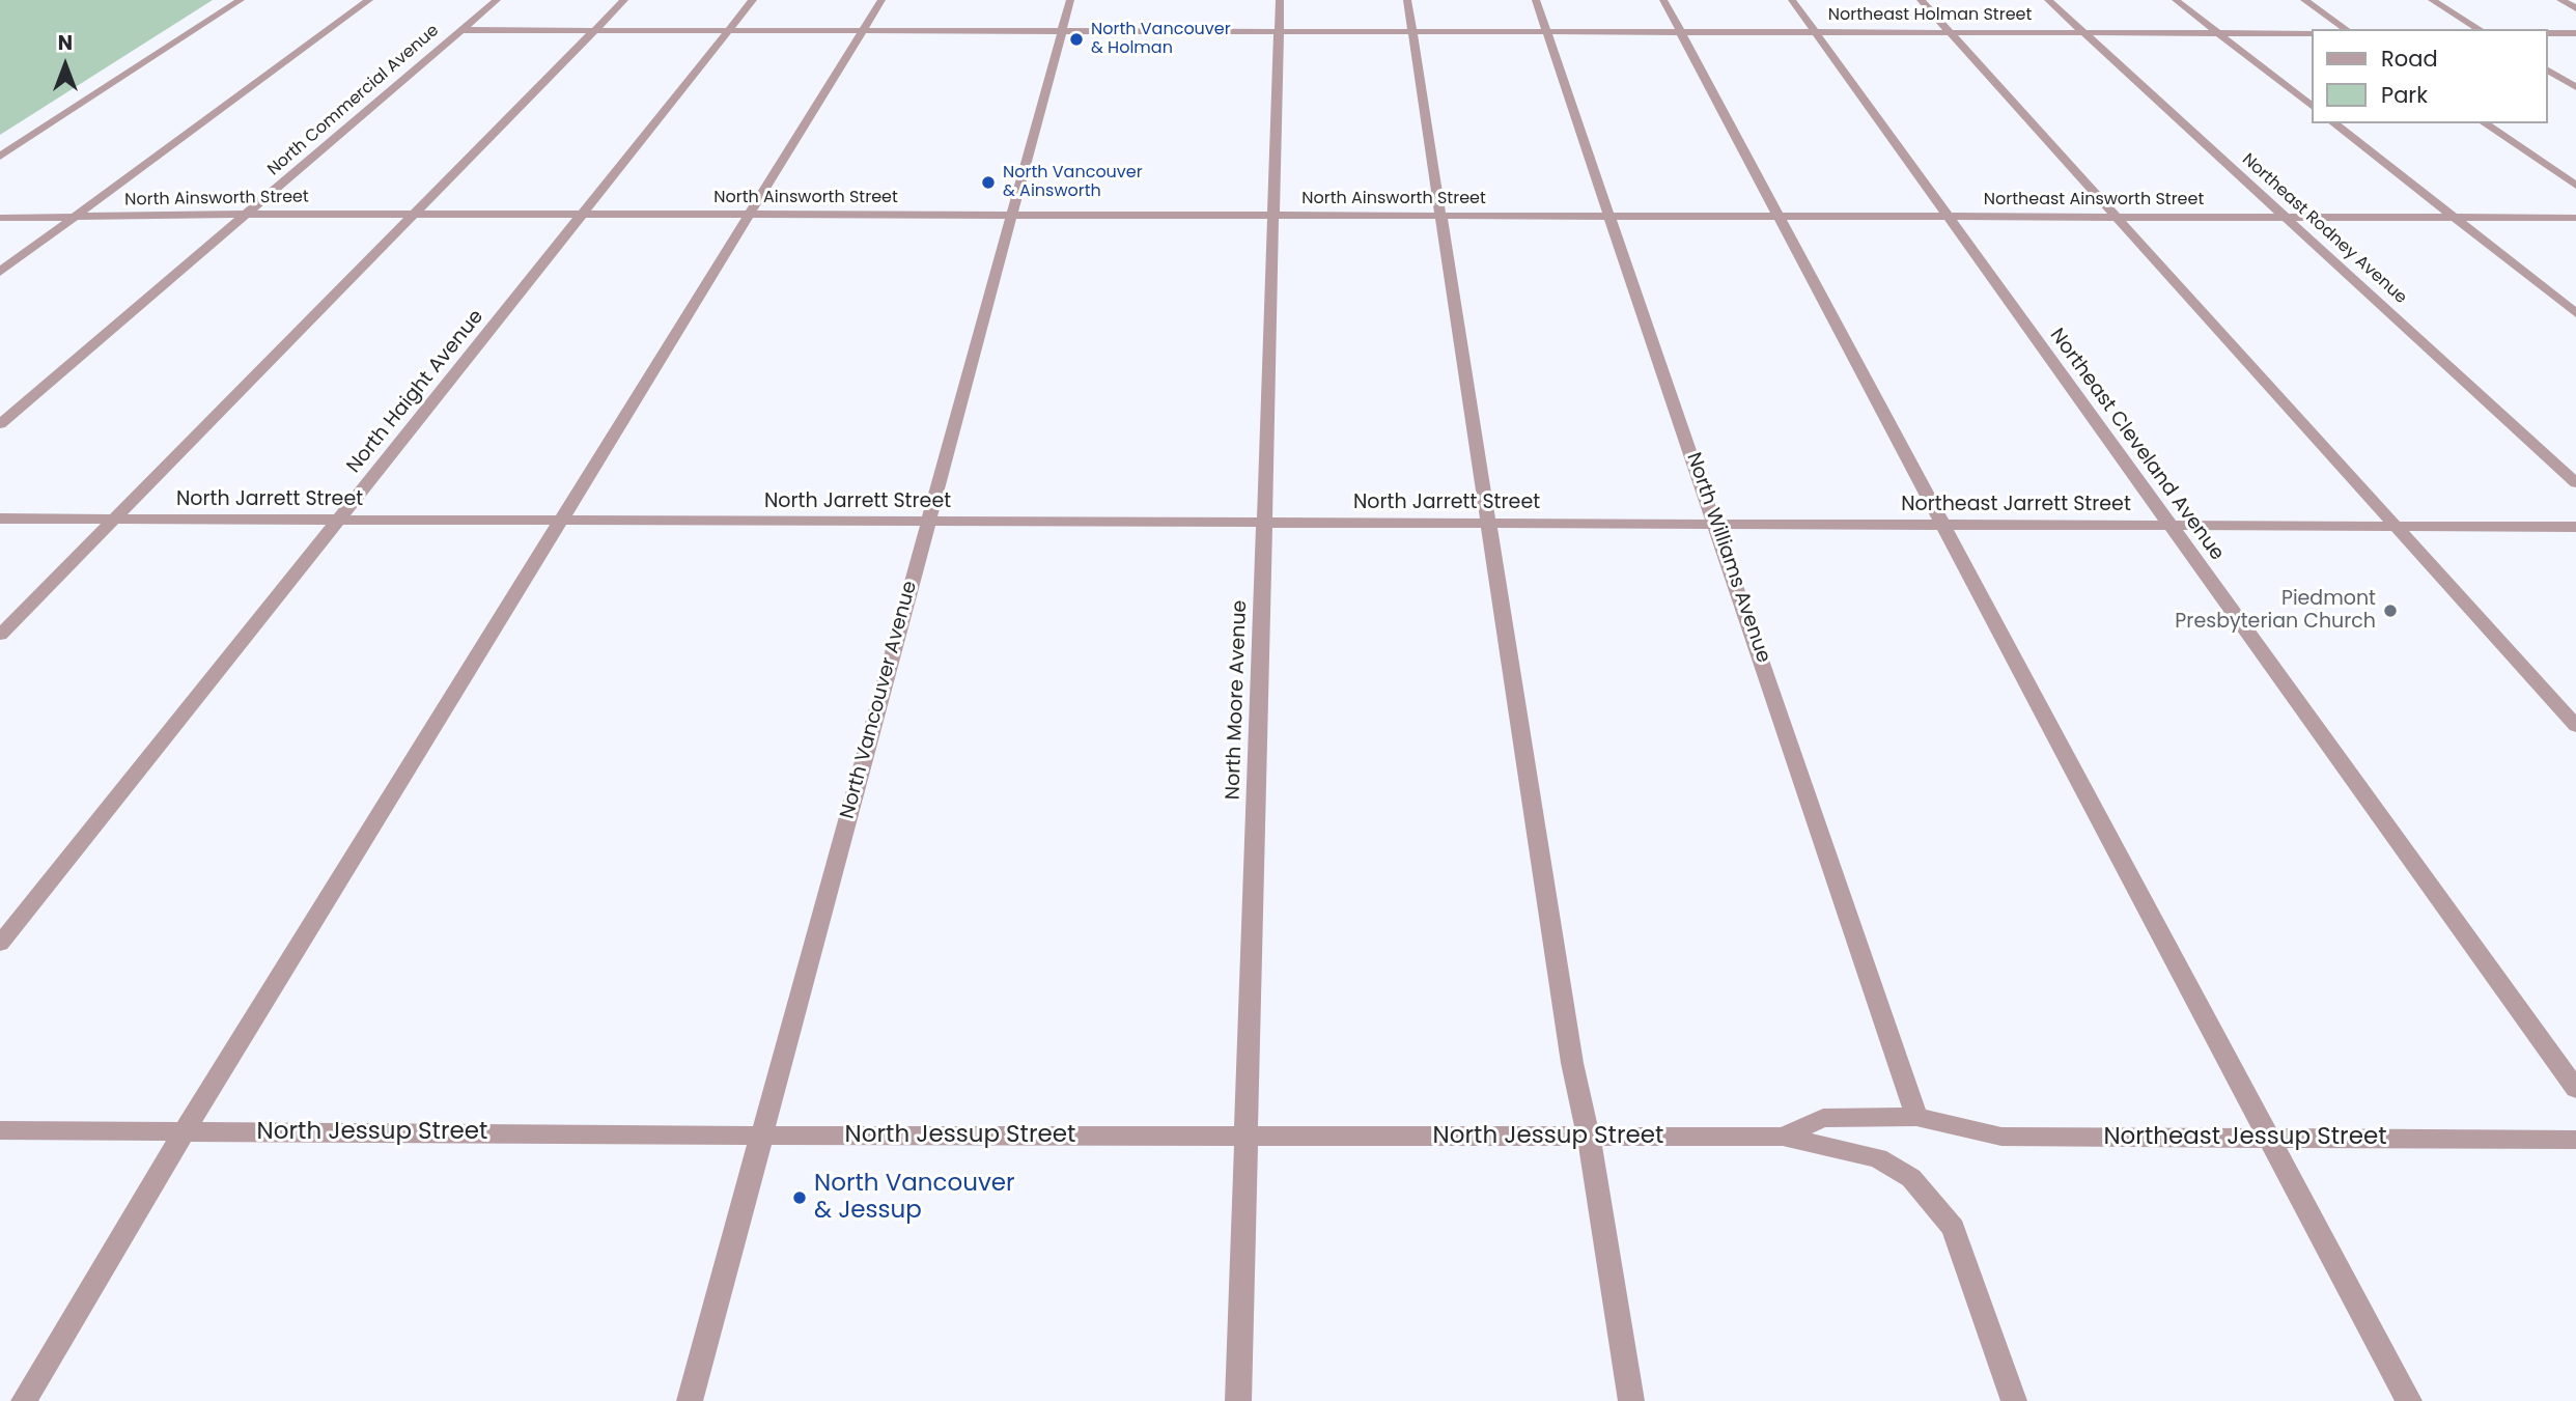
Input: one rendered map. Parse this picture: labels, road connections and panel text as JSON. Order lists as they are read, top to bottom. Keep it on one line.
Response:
{"streets":{"street":["Northeast Holman Street","North Commercial Avenue","North Ainsworth Street","Northeast Ainsworth Street","Northeast Rodney Avenue","North Haight Avenue","Northeast Cleveland Avenue","North Jarrett Street","Northeast Jarrett Street","North Williams Avenue","North Vancouver Avenue","North Moore Avenue","North Jessup Street","Northeast Jessup Street"]},"crossings":[["Northeast Holman Street","North Commercial Avenue"],["Northeast Holman Street","Northeast Rodney Avenue"],["Northeast Holman Street","North Haight Avenue"],["Northeast Holman Street","Northeast Cleveland Avenue"],["Northeast Holman Street","North Williams Avenue"],["Northeast Holman Street","North Vancouver Avenue"],["Northeast Holman Street","North Moore Avenue"],["North Commercial Avenue","North Ainsworth Street"],["North Ainsworth Street","Northeast Ainsworth Street"],["North Ainsworth Street","North Haight Avenue"],["North Ainsworth Street","North Williams Avenue"],["North Ainsworth Street","North Vancouver Avenue"],["North Ainsworth Street","North Moore Avenue"],["Northeast Ainsworth Street","Northeast Rodney Avenue"],["Northeast Ainsworth Street","Northeast Cleveland Avenue"],["Northeast Ainsworth Street","North Williams Avenue"],["North Haight Avenue","North Jarrett Street"],["Northeast Cleveland Avenue","Northeast Jarrett Street"],["North Jarrett Street","Northeast Jarrett Street"],["North Jarrett Street","North Williams Avenue"],["North Jarrett Street","North Vancouver Avenue"],["North Jarrett Street","North Moore Avenue"],["Northeast Jarrett Street","North Williams Avenue"],["North Williams Avenue","North Jessup Street"],["North Williams Avenue","Northeast Jessup Street"],["North Vancouver Avenue","North Jessup Street"],["North Moore Avenue","North Jessup Street"],["North Jessup Street","Northeast Jessup Street"]],"places":["North Vancouver & Holman","North Vancouver & Ainsworth","Piedmont Presbyterian Church","North Vancouver & Jessup"],"legend":["Road","Park"],"north":"top"}
